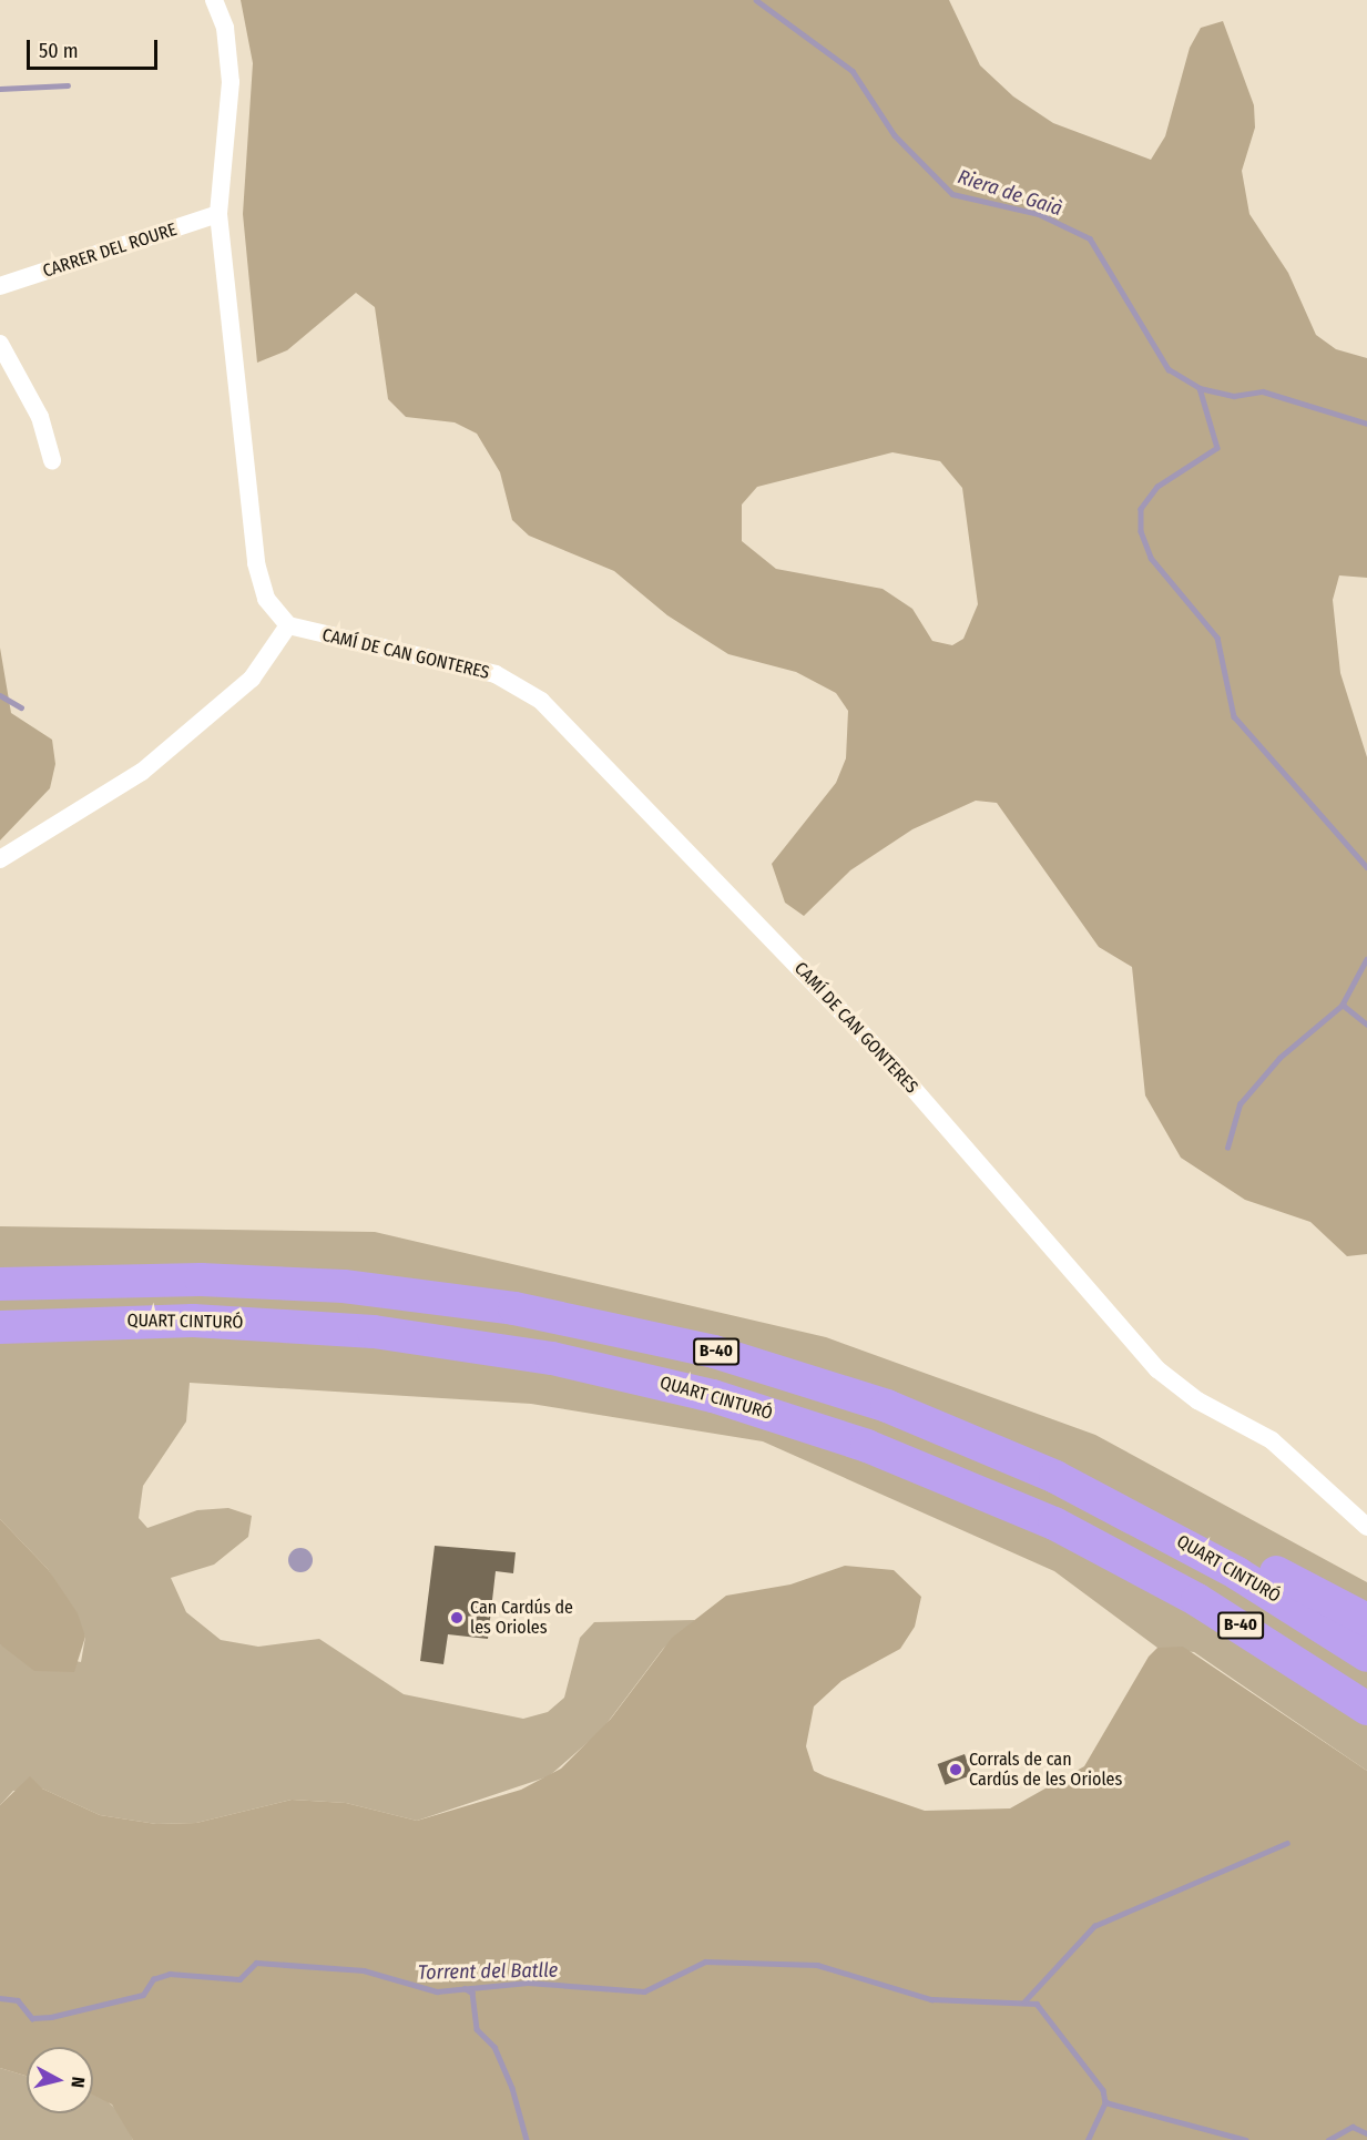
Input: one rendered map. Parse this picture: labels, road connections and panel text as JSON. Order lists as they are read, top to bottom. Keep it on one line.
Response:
{"streets":{"highway":["QUART CINTURÓ","B-40"],"street":["CARRER DEL ROURE","CAMÍ DE CAN GONTERES"]},"water":["Riera de Gaià","Torrent del Batlle"],"places":["Can Cardús de les Orioles","Corrals de can Cardús de les Orioles"],"scale_bar":"50 m","north":"right"}
